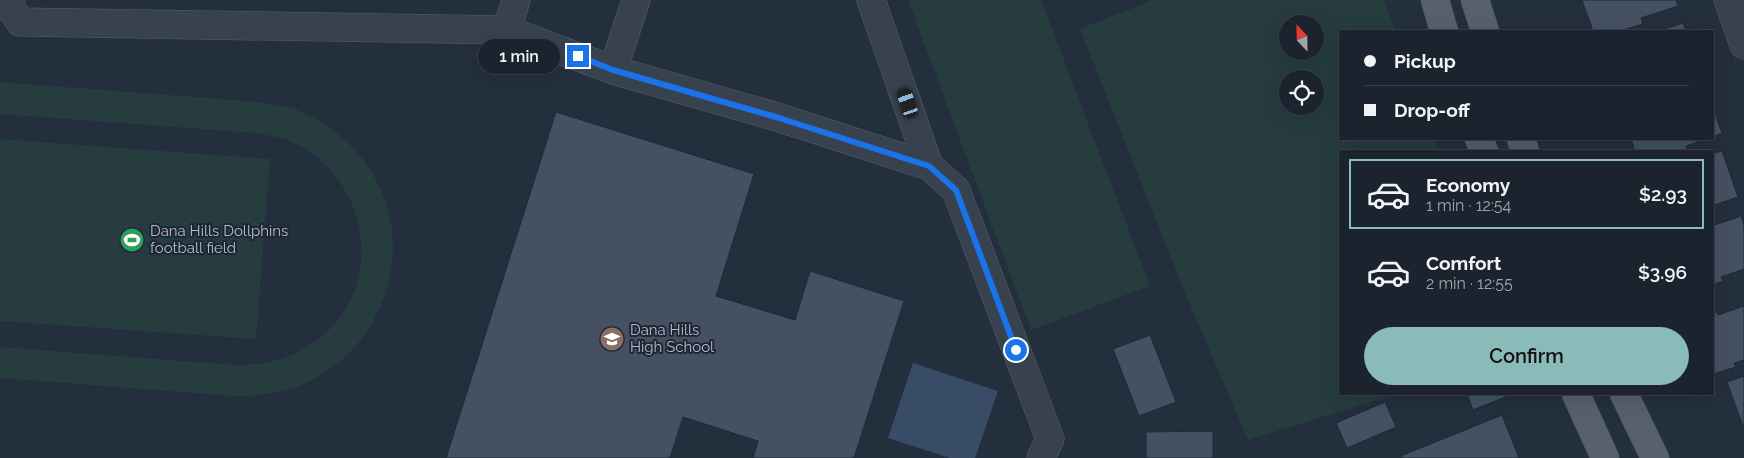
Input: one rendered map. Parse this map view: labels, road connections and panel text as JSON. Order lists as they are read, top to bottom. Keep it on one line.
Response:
{"places":{"sports":["Dana Hills Dollphins football field"],"school or university":["Dana Hills High School"]},"north":"top","page":{"banner":["Pickup","Drop-off"],"bubble":"1 min","list":[{"name":"Economy","note":"1 min · 12:54","value":"$2.93"},{"name":"Comfort","note":"2 min · 12:55","value":"$3.96"}],"buttons":"Confirm"}}
